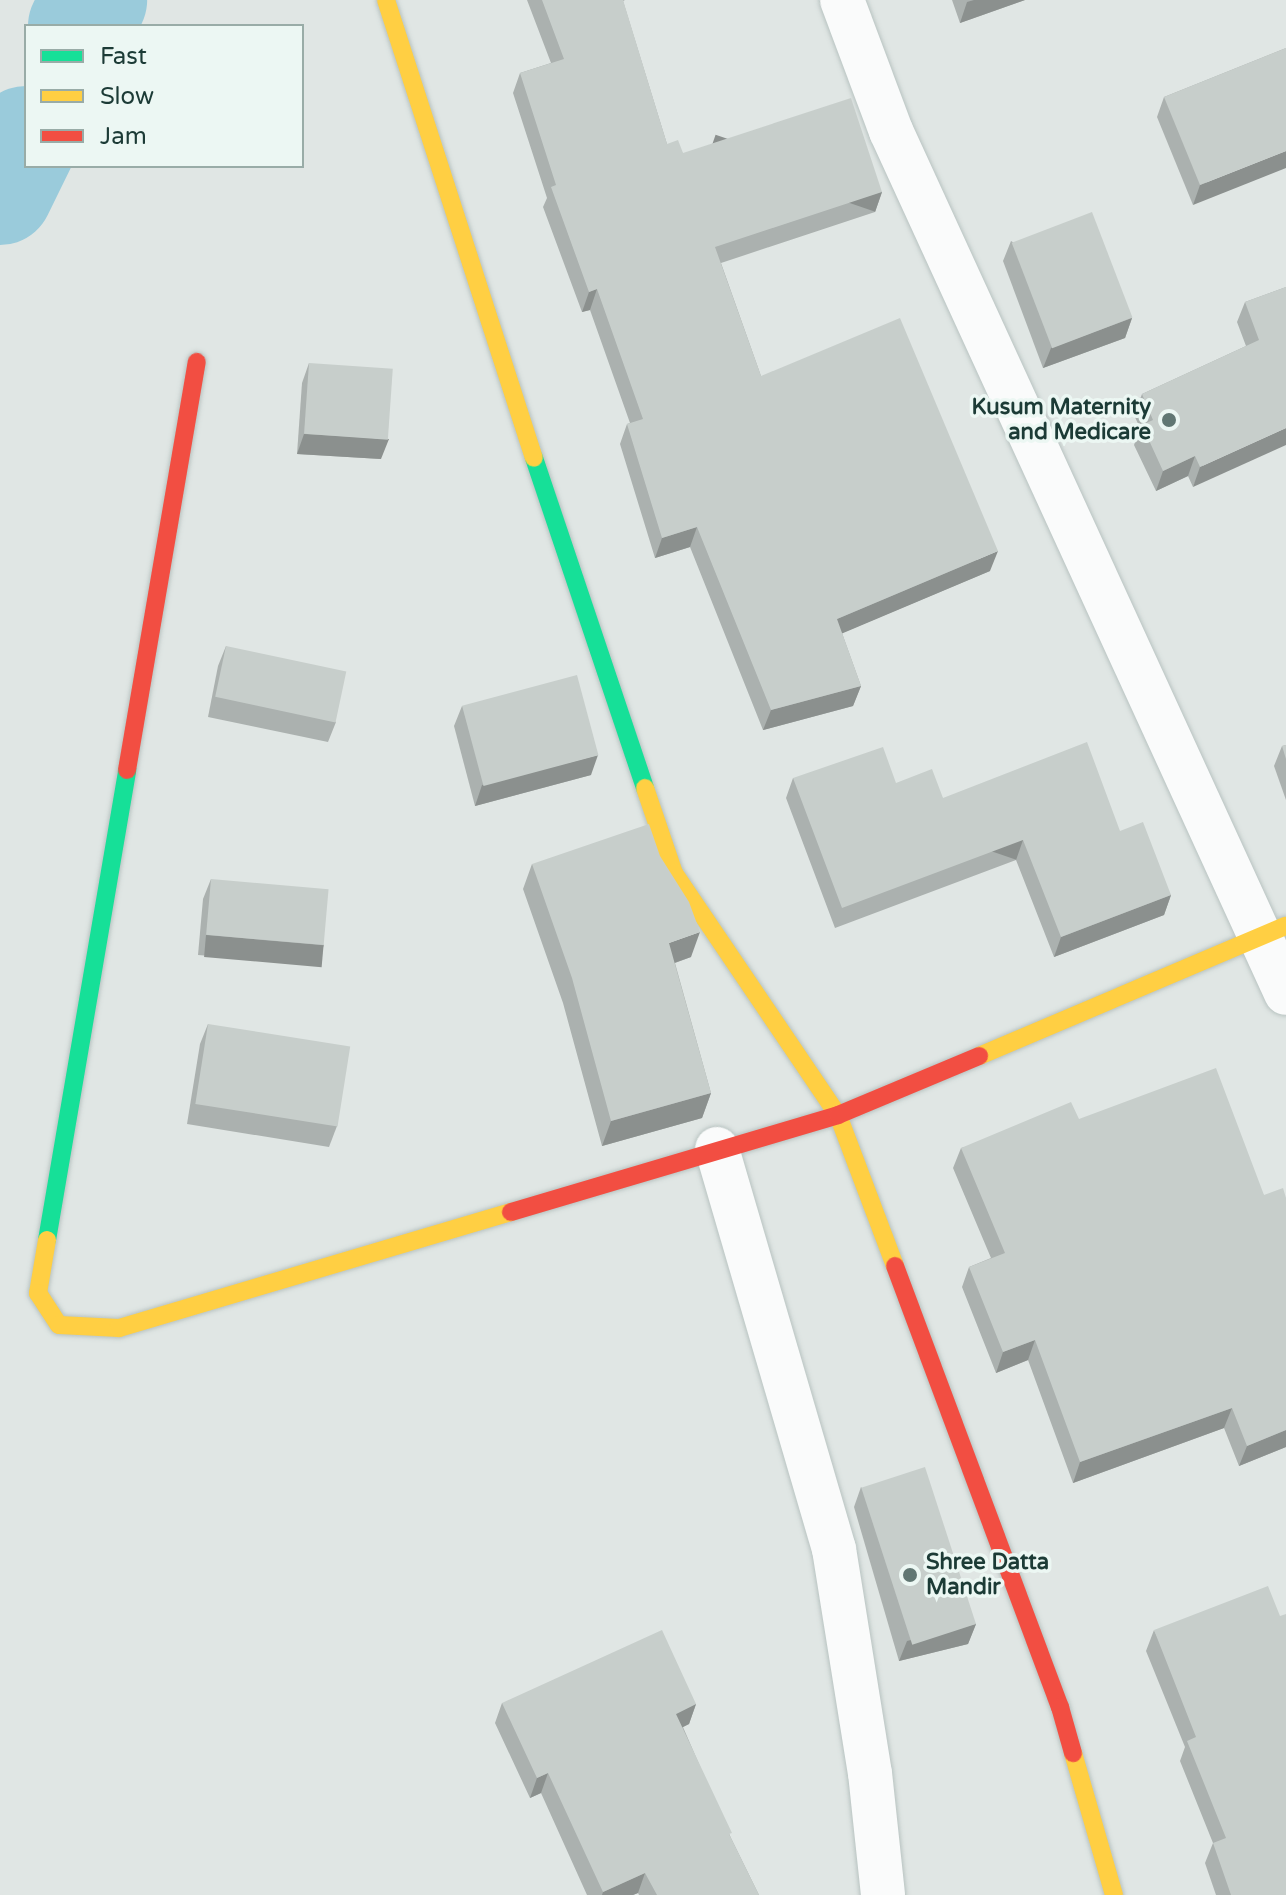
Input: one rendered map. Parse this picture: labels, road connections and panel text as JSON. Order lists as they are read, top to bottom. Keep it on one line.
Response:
{"places":["Kusum Maternity and Medicare","Shree Datta Mandir"],"legend":["Fast","Slow","Jam"]}
